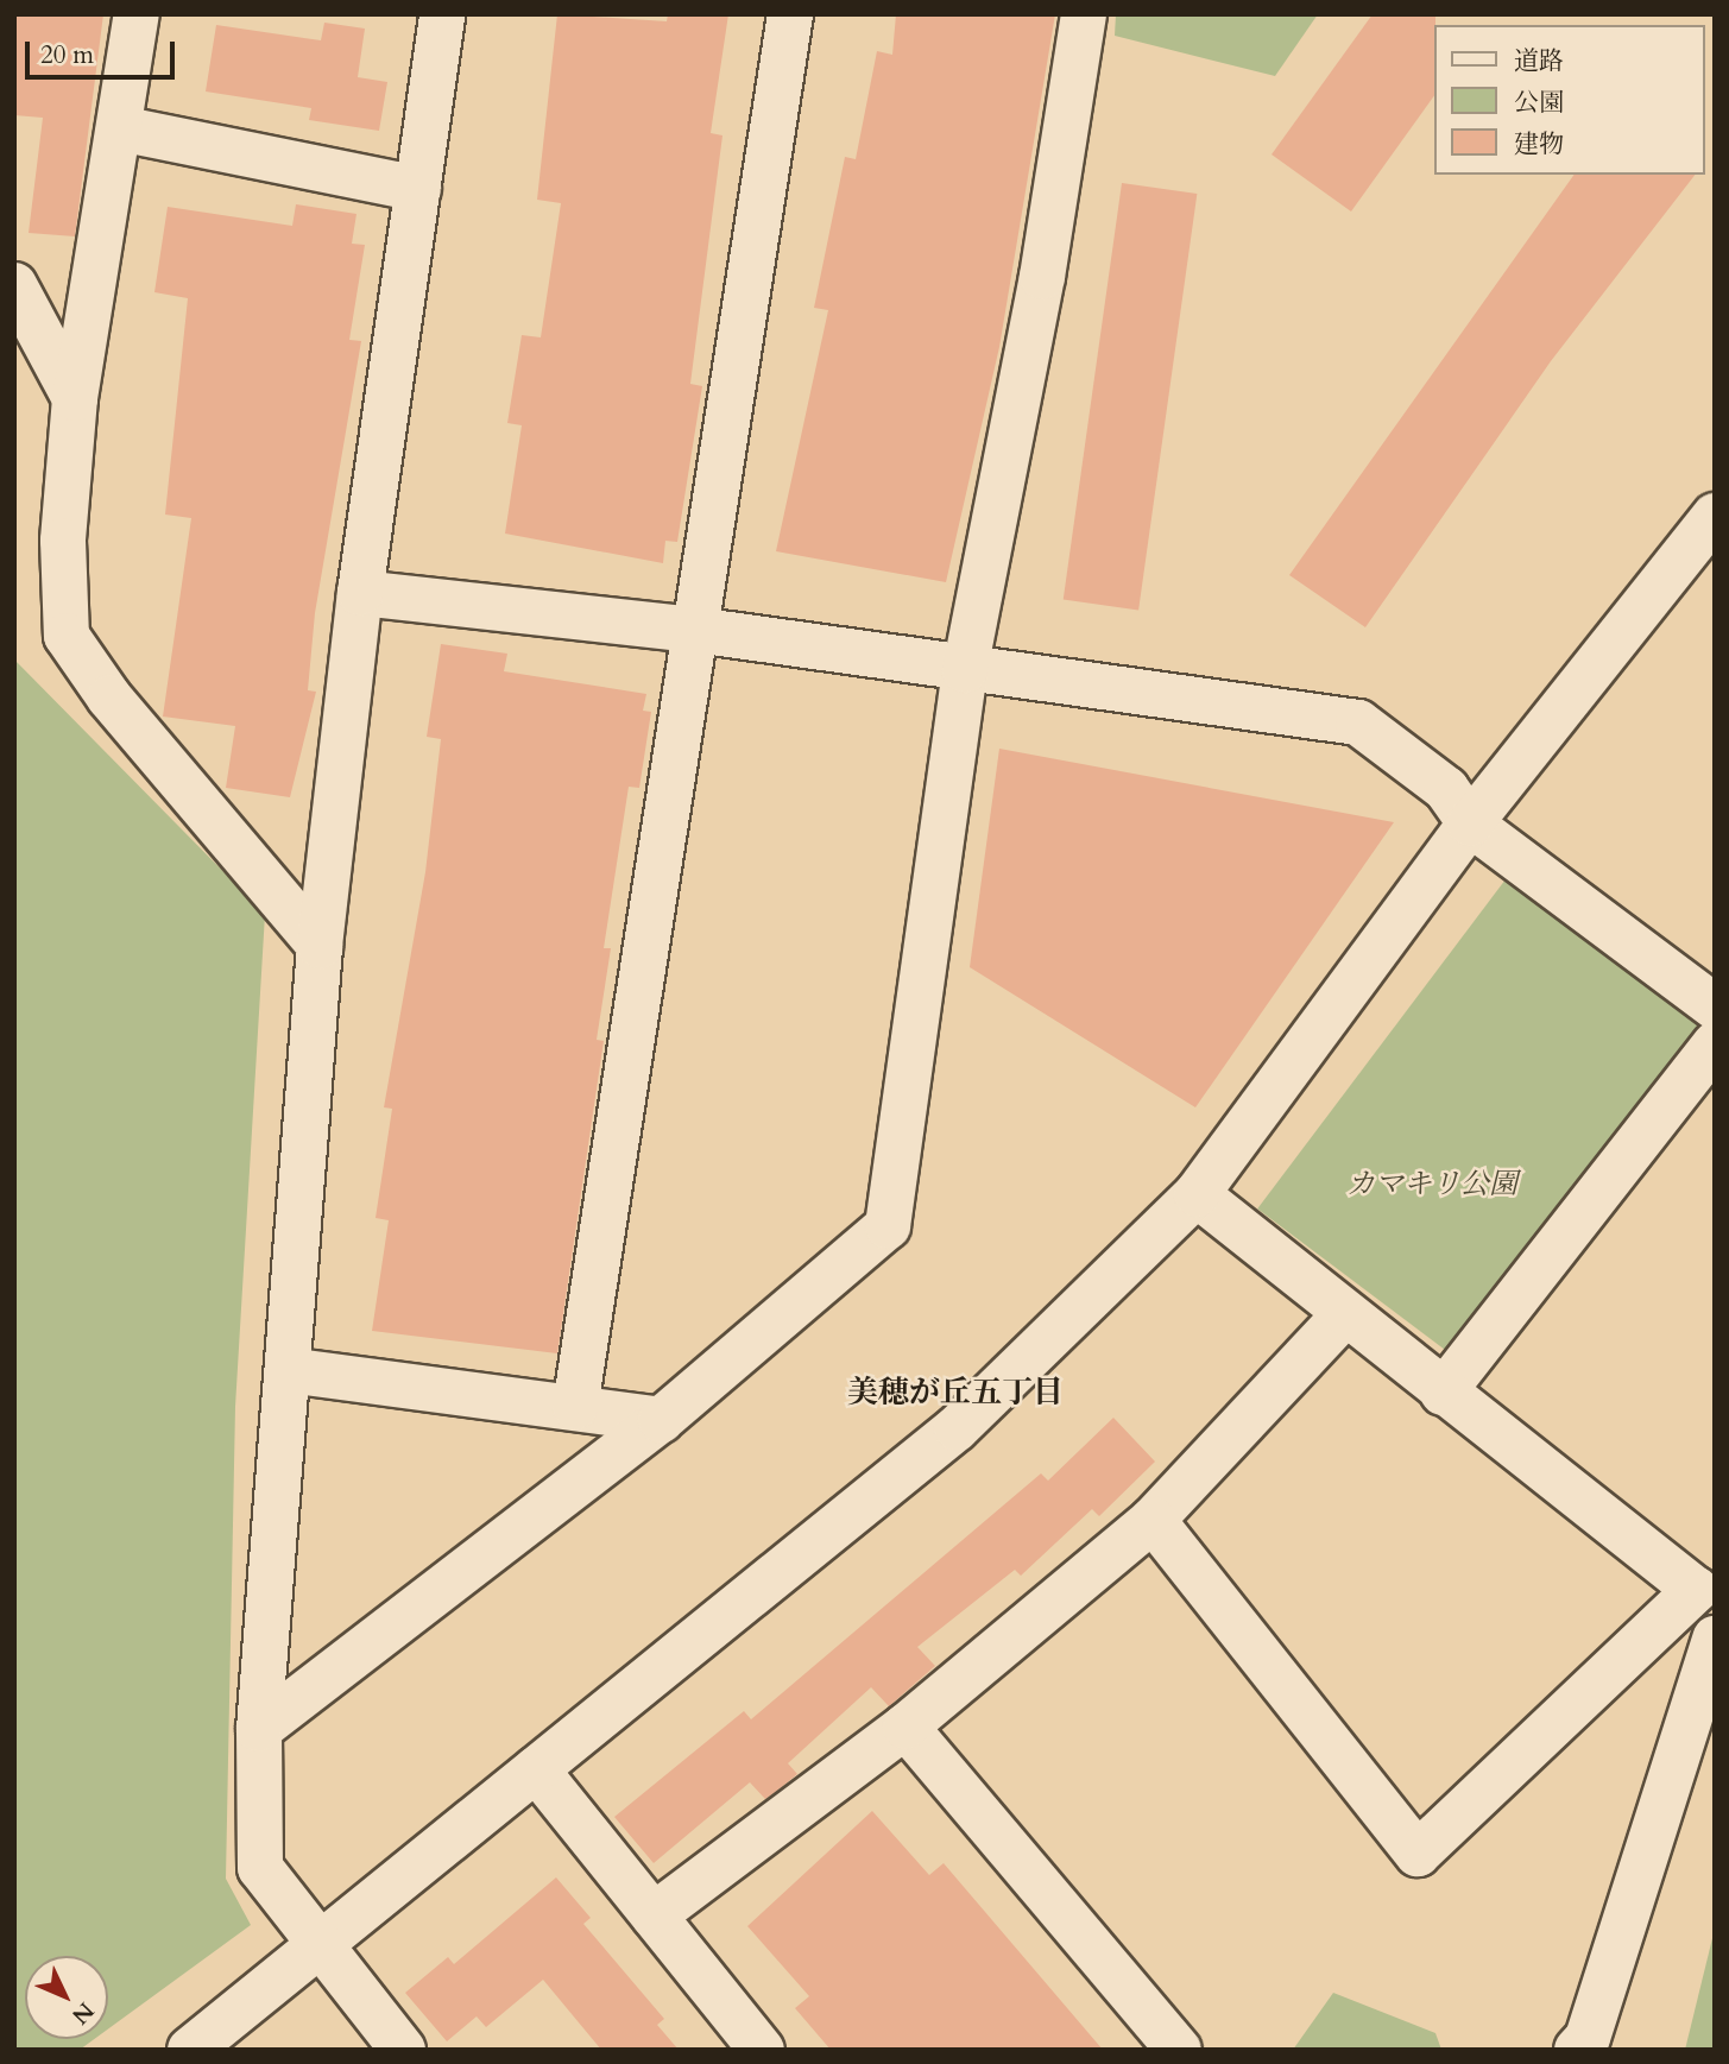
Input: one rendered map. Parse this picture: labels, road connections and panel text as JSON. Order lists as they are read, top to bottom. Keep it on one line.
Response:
{"districts":["美穂が丘五丁目"],"parks":["カマキリ公園"],"legend":["道路","公園","建物"],"scale_bar":"20 m","north":"bottom right"}
